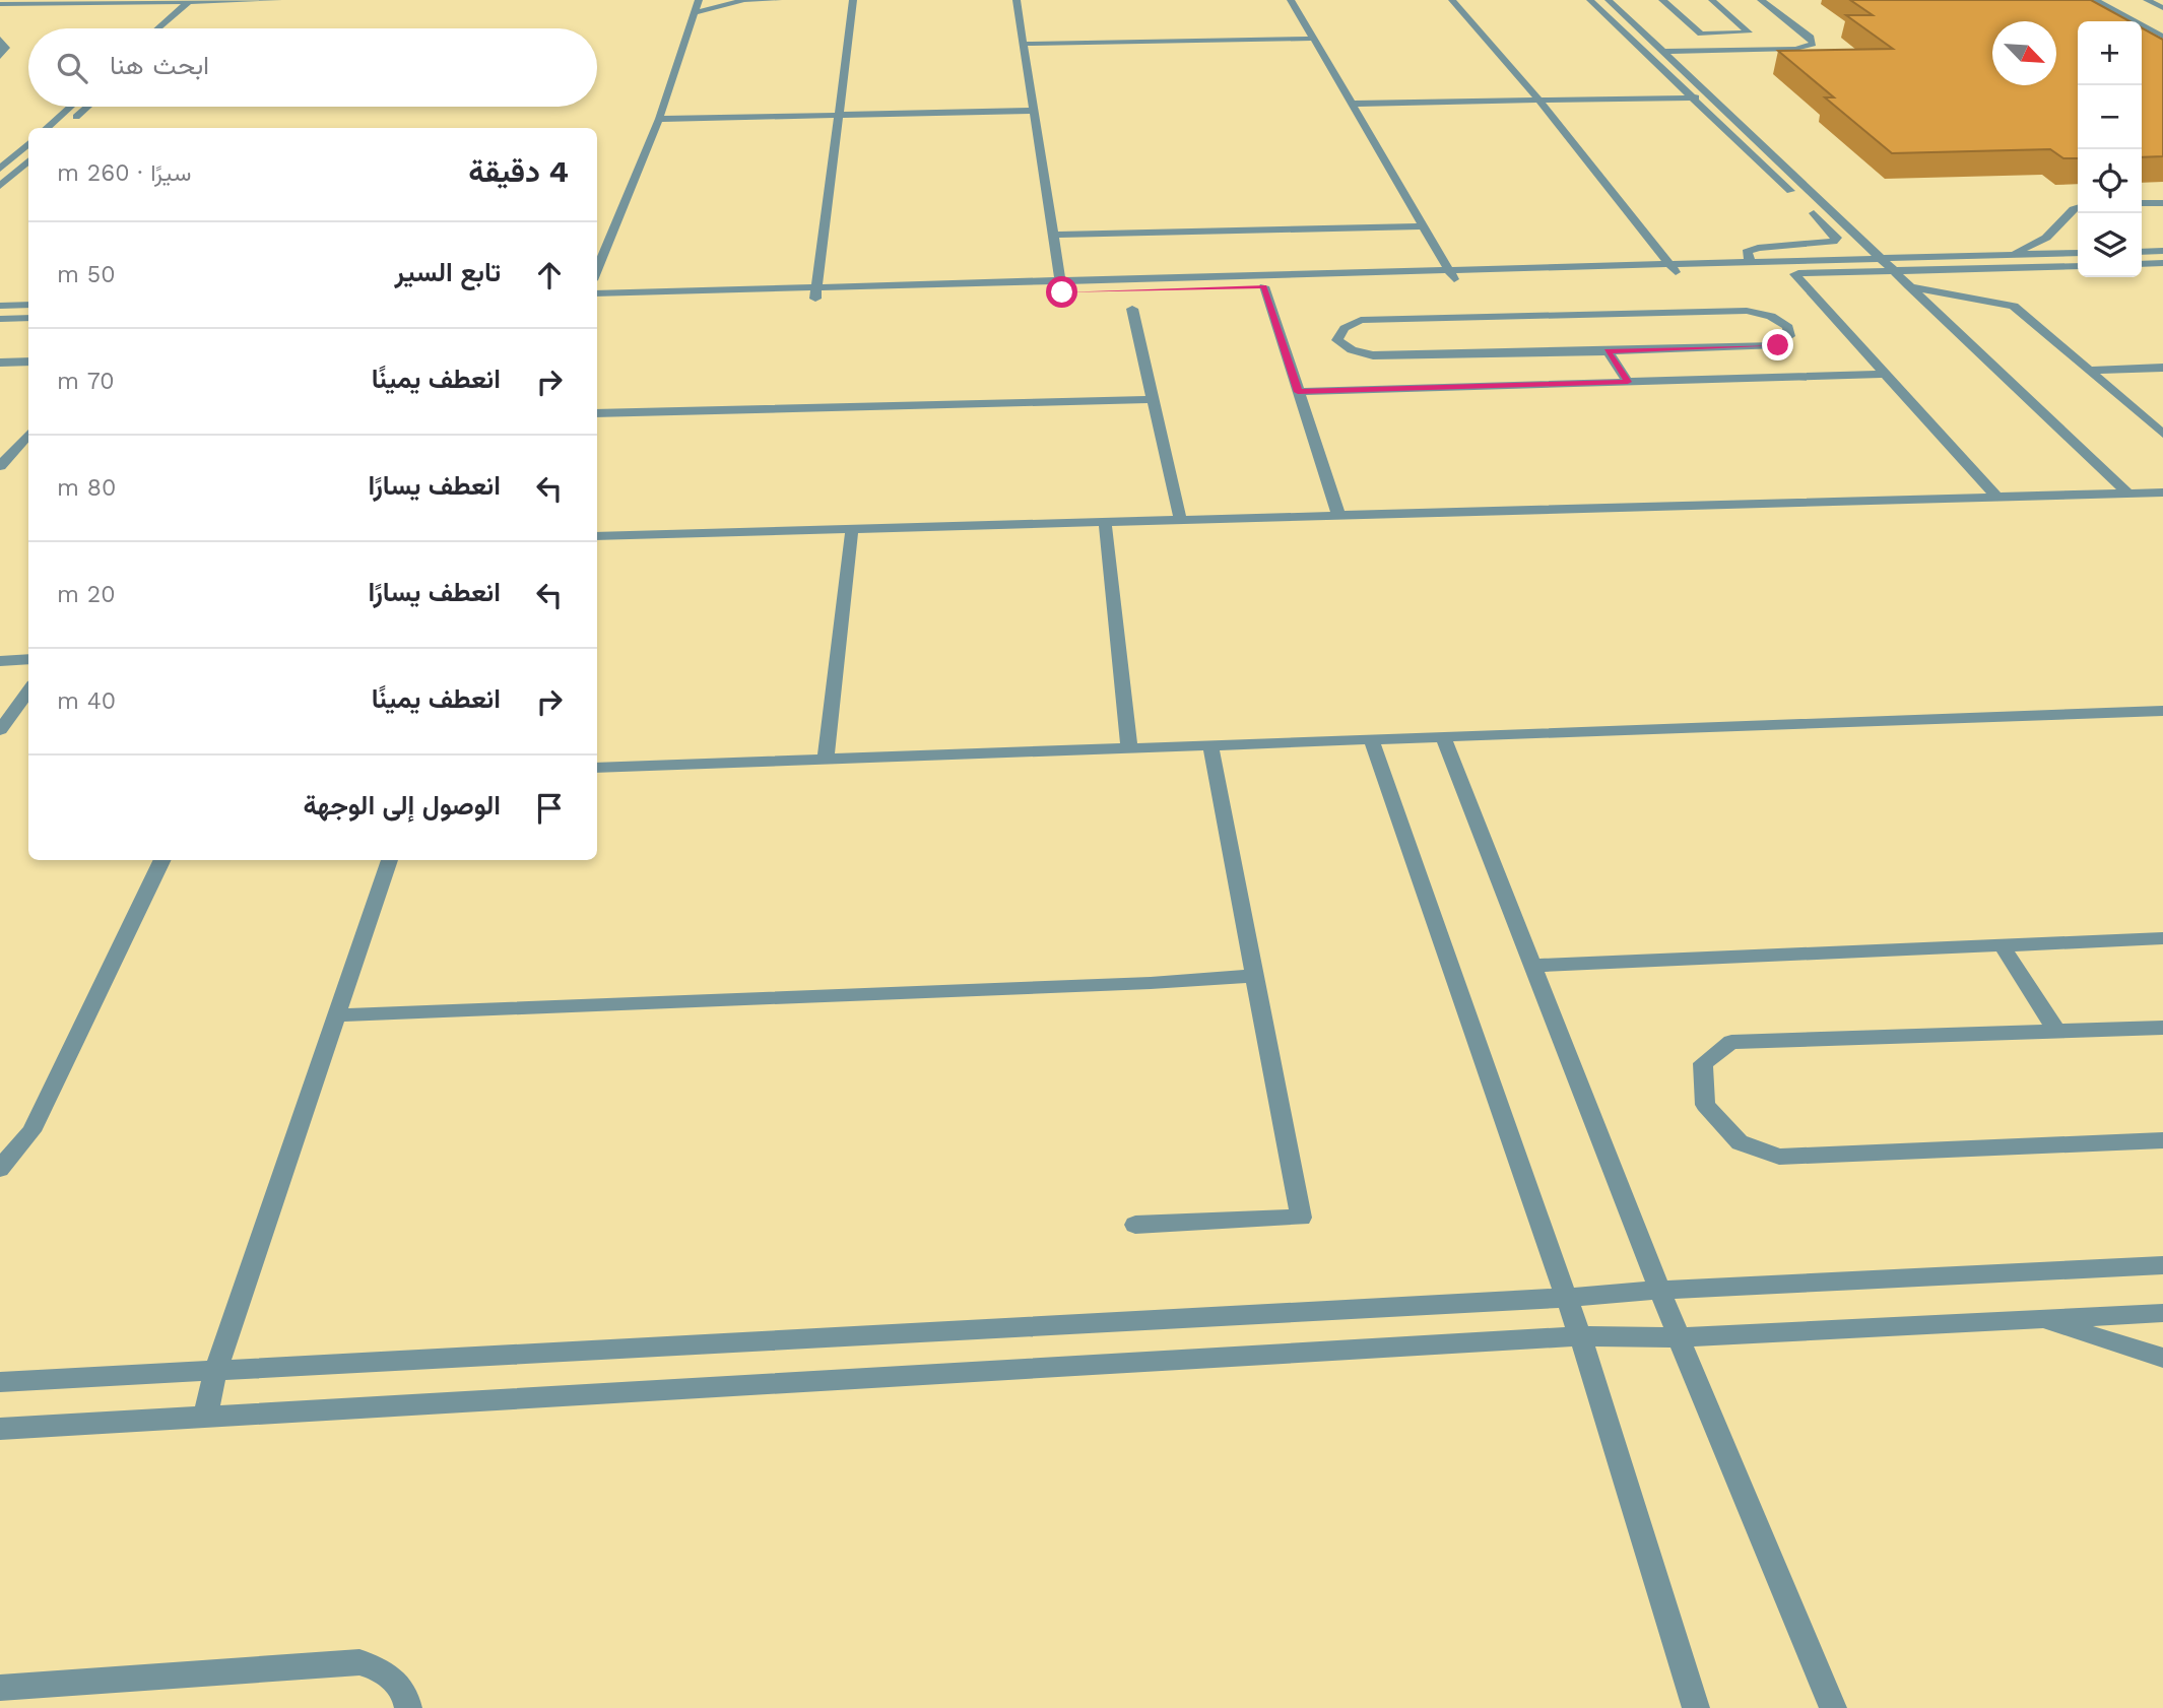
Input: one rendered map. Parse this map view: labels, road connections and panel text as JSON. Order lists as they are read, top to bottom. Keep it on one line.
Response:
{"north":"bottom right","page":{"map_buttons":["+","−"],"search":"ابحث هنا","heading":["4 دقيقة","سيرًا · 260 m"],"list":[["تابع السير","50 m"],["انعطف يمينًا","70 m"],["انعطف يسارًا","80 m"],["انعطف يسارًا","20 m"],["انعطف يمينًا","40 m"],"الوصول إلى الوجهة"]}}
